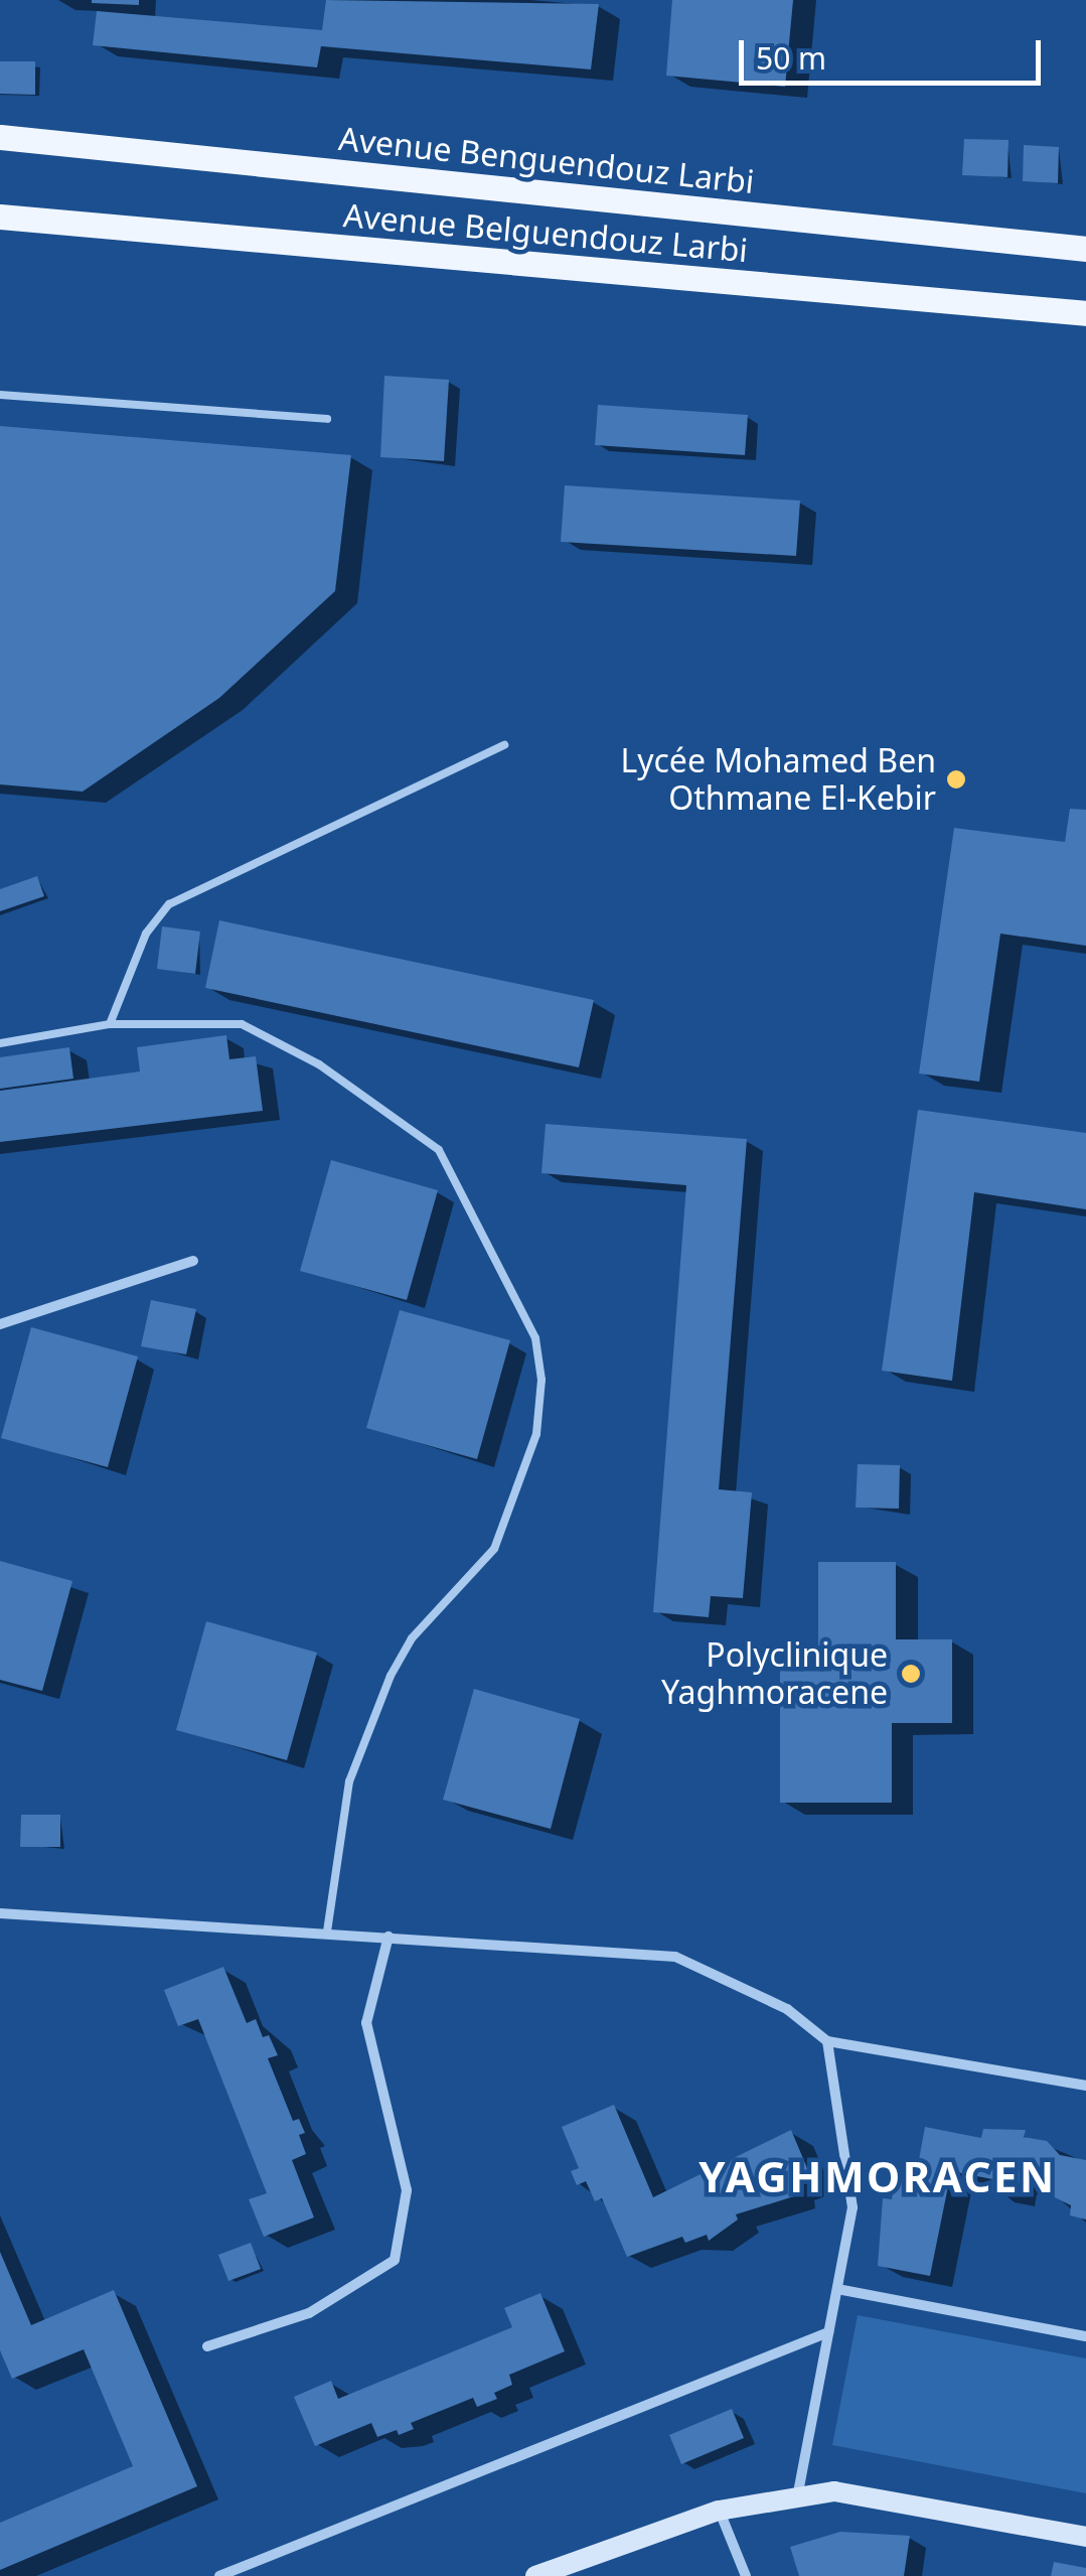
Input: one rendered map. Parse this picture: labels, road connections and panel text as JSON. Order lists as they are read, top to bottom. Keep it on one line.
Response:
{"streets":{"main road":["Avenue Benguendouz Larbi","Avenue Belguendouz Larbi"]},"districts":["YAGHMORACEN"],"places":["Lycée Mohamed Ben Othmane El-Kebir","Polyclinique Yaghmoracene"],"scale_bar":"50 m"}
